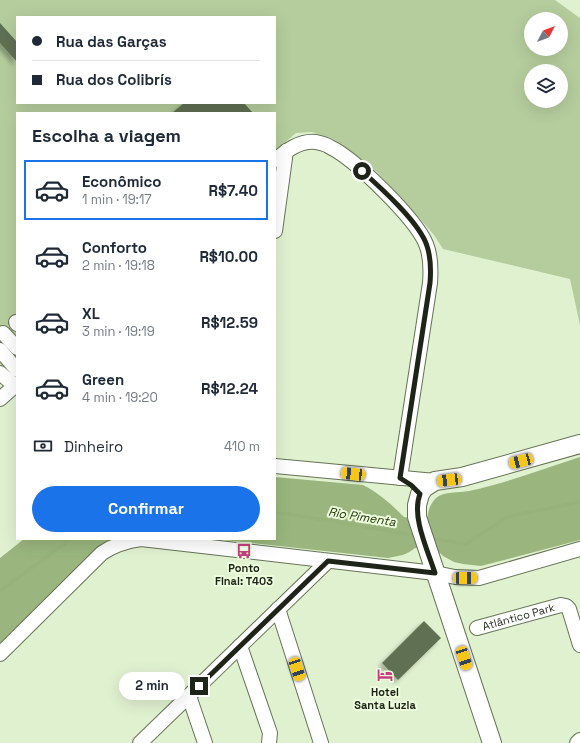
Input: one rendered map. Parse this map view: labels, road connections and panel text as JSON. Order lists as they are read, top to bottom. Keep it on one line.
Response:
{"streets":{"street":["Atlântico Park"]},"water":["Rio Pimenta"],"places":{"bus stop":["Ponto Final: T403"],"hotel":["Hotel Santa Luzia"]},"north":"top right","page":{"banner":["Rua das Garças","Rua dos Colibrís"],"heading":"Escolha a viagem","list":[{"name":"Econômico","note":"1 min · 19:17","value":"R$7.40"},{"name":"Conforto","note":"2 min · 19:18","value":"R$10.00"},{"name":"XL","note":"3 min · 19:19","value":"R$12.59"},{"name":"Green","note":"4 min · 19:20","value":"R$12.24"}],"pay":["Dinheiro","410 m"],"buttons":"Confirmar","bubble":"2 min"}}
